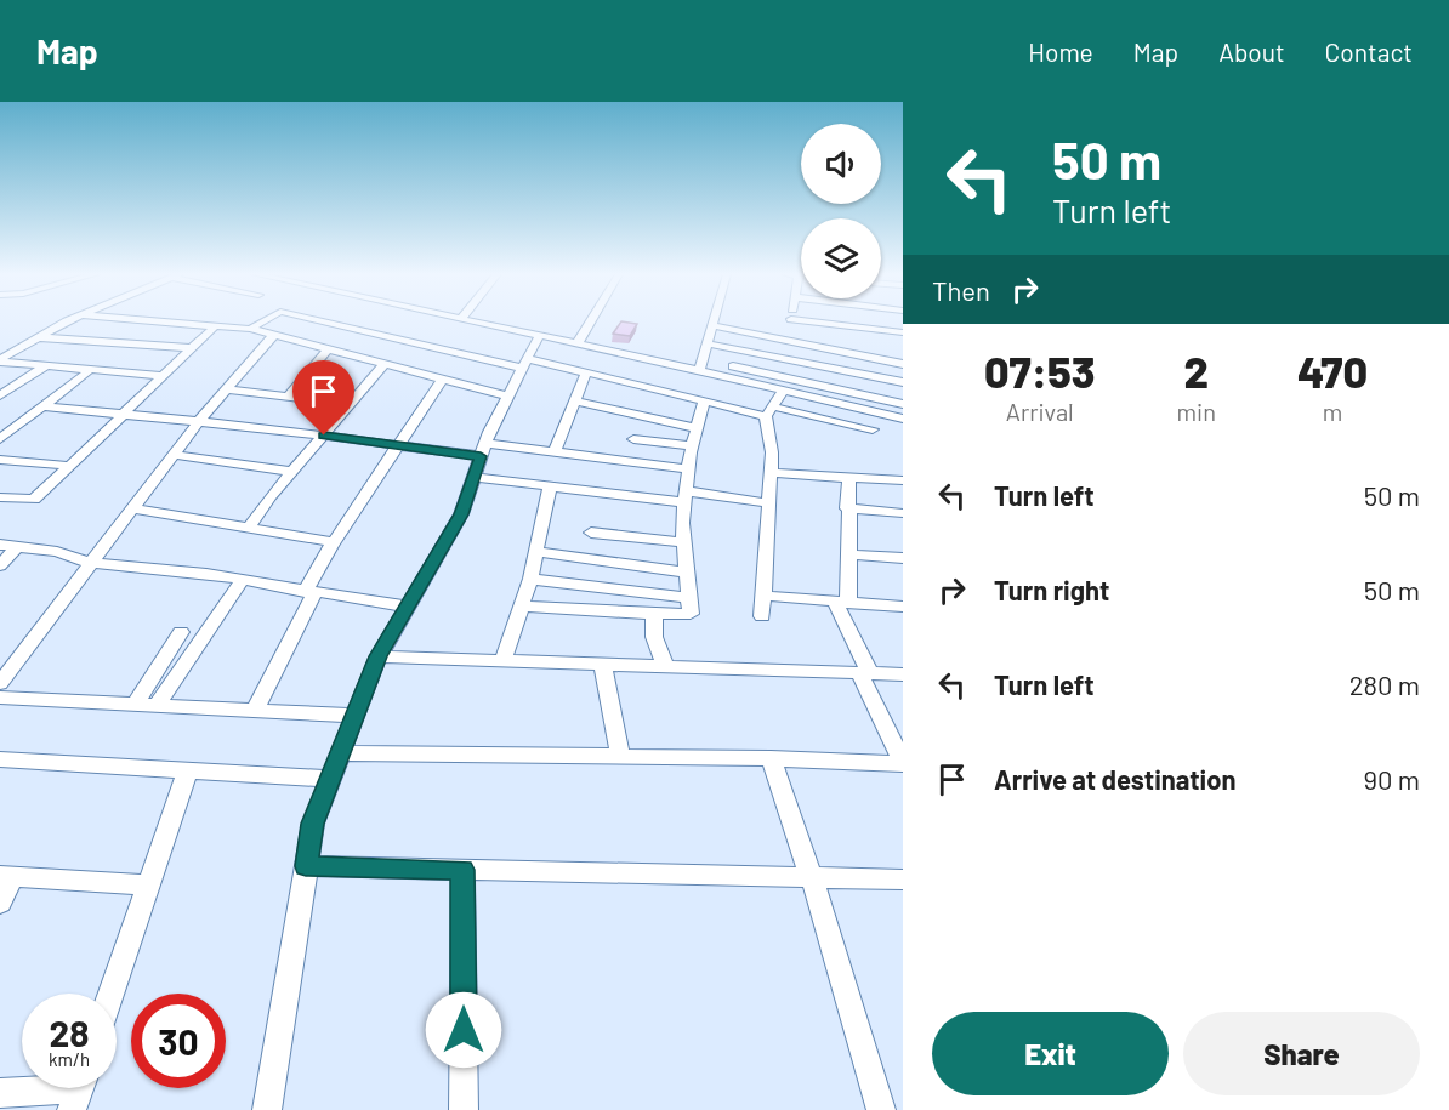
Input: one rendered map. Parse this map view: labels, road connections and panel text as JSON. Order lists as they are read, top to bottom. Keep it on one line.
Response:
{"page":{"header":"Map","nav":["Home","Map","About","Contact"],"turn":["50 m","Turn left"],"then":"Then","eta":["07:53","Arrival","2","min","470","m"],"list":[{"name":"Turn left","value":"50 m"},{"name":"Turn right","value":"50 m"},{"name":"Turn left","value":"280 m"},{"name":"Arrive at destination","value":"90 m"}],"speed":"28 km/h","limit":"30","buttons":["Exit","Share"]}}
